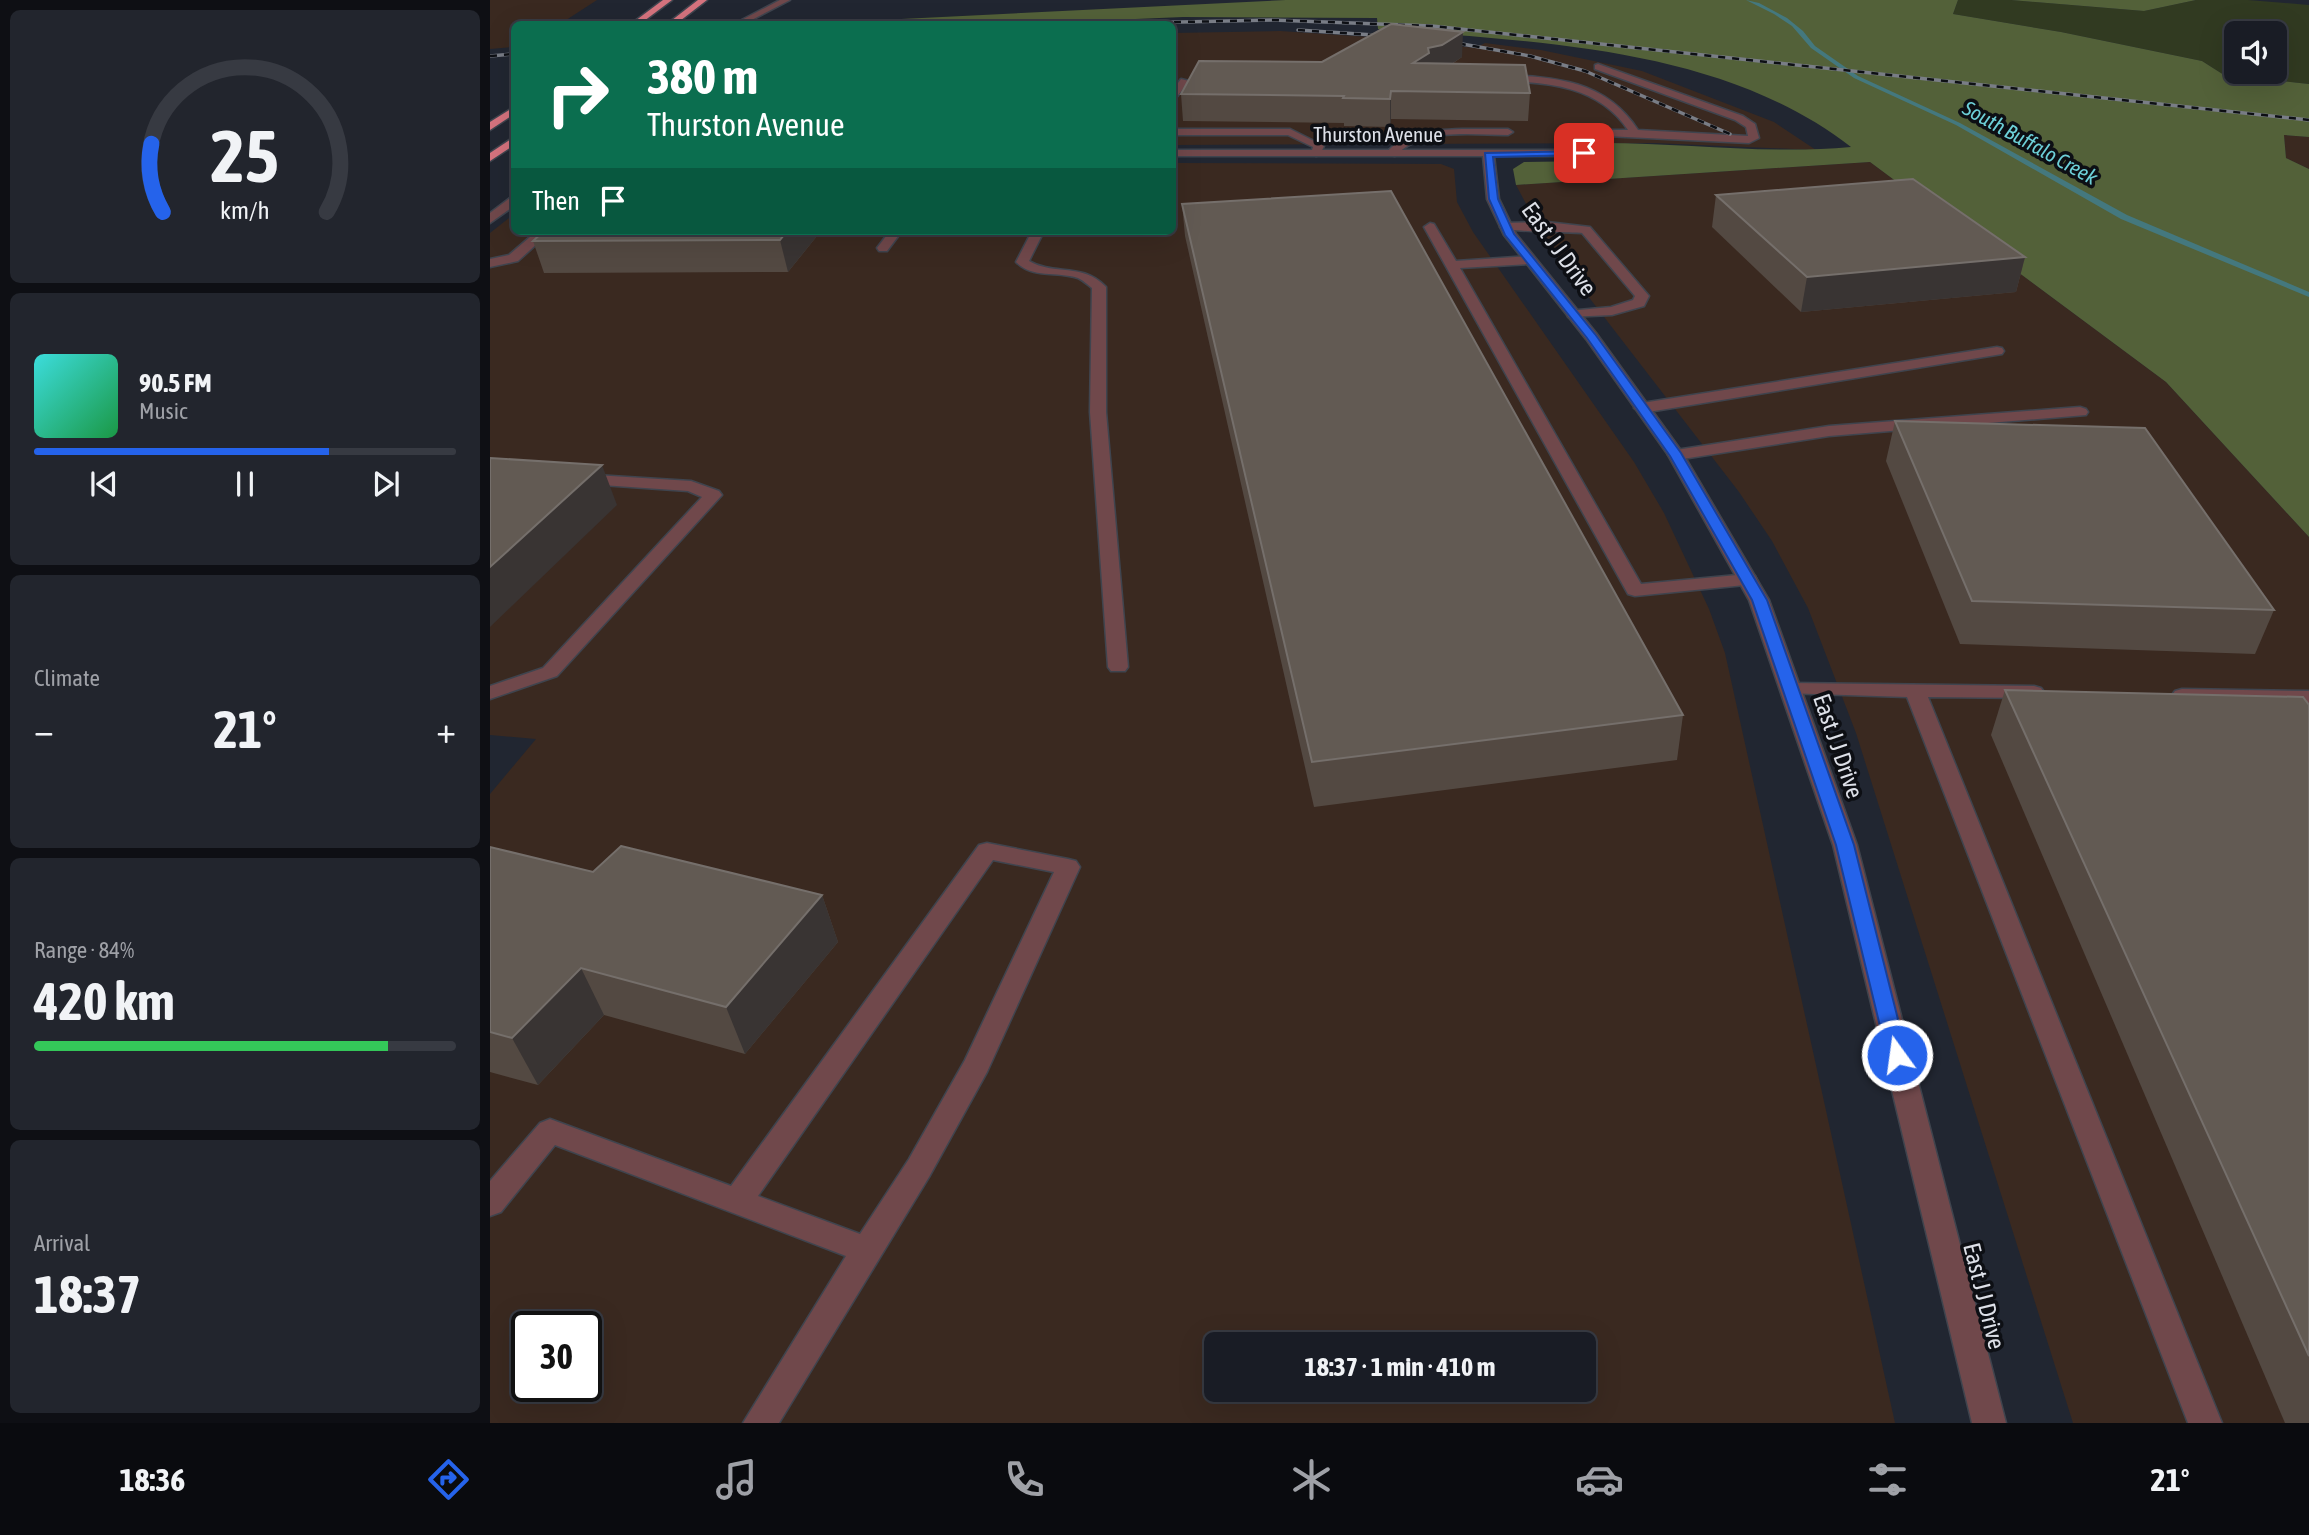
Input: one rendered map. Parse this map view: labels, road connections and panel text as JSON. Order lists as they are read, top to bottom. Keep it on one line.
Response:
{"streets":{"street":["Thurston Avenue","East J J Drive"]},"crossings":[["Thurston Avenue","East J J Drive"]],"water":["South Buffalo Creek"],"page":{"turn":["380 m","Thurston Avenue"],"then":"Then","song":["90.5 FM","Music"],"tile":["Climate",["Range · 84%","420 km"],["Arrival","18:37"]],"heat":["−","21°","+"],"limit":"30","trip":"18:37 · 1 min · 410 m","tabs":["18:36","21°"],"gauge":["25","km/h"]}}
